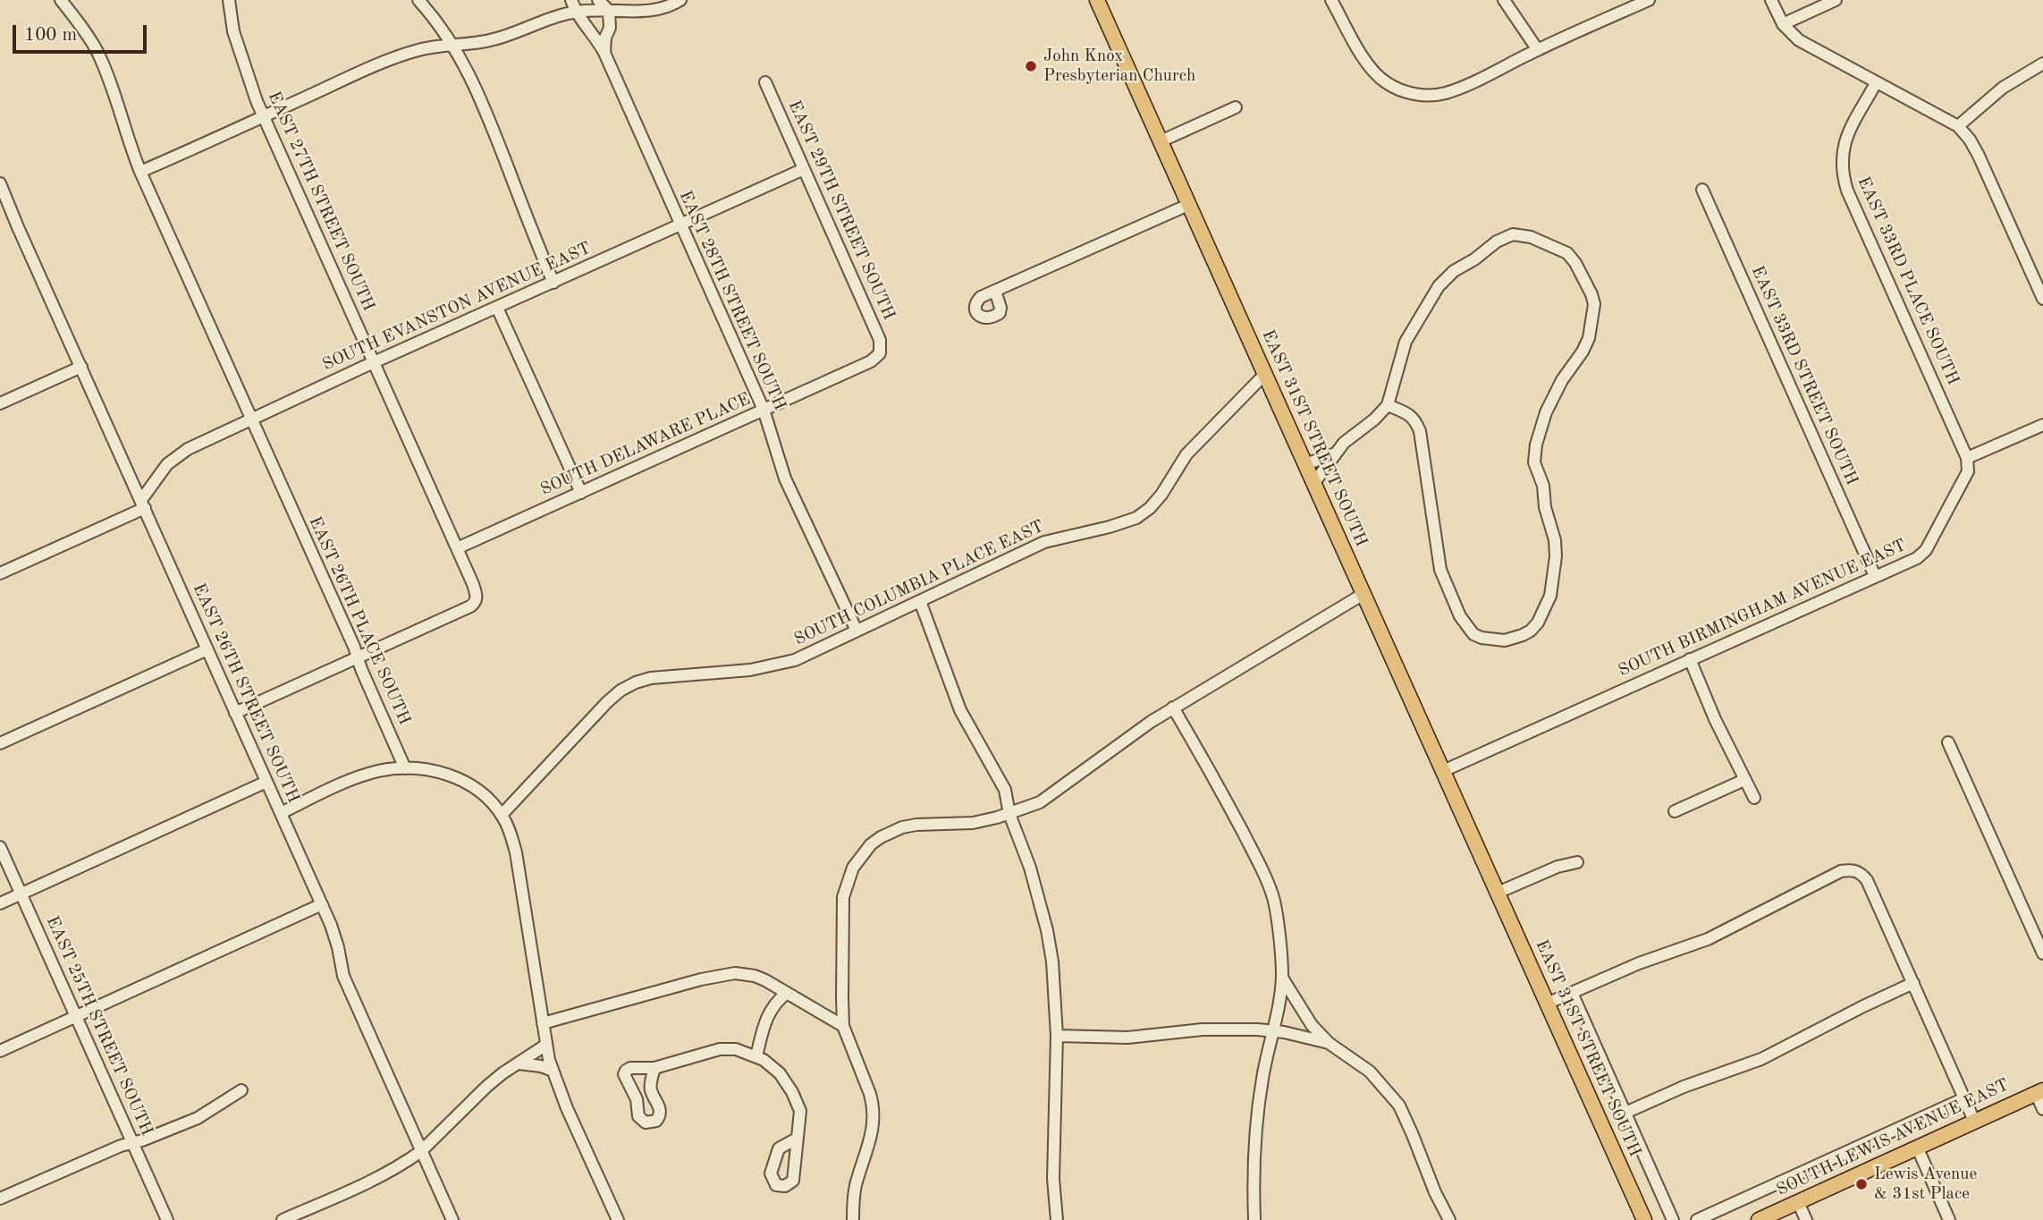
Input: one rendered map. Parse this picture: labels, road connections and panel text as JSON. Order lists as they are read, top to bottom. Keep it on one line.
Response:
{"streets":{"main road":["EAST 31ST STREET SOUTH","SOUTH LEWIS AVENUE EAST"],"street":["EAST 27TH STREET SOUTH","EAST 29TH STREET SOUTH","EAST 33RD PLACE SOUTH","EAST 28TH STREET SOUTH","SOUTH EVANSTON AVENUE EAST","EAST 33RD STREET SOUTH","SOUTH DELAWARE PLACE","SOUTH COLUMBIA PLACE EAST","SOUTH BIRMINGHAM AVENUE EAST","EAST 26TH PLACE SOUTH","EAST 26TH STREET SOUTH","EAST 25TH STREET SOUTH"]},"crossings":[["EAST 27TH STREET SOUTH","SOUTH EVANSTON AVENUE EAST"],["EAST 27TH STREET SOUTH","SOUTH DELAWARE PLACE"],["EAST 27TH STREET SOUTH","EAST 26TH PLACE SOUTH"],["EAST 29TH STREET SOUTH","SOUTH EVANSTON AVENUE EAST"],["EAST 29TH STREET SOUTH","SOUTH DELAWARE PLACE"],["EAST 33RD PLACE SOUTH","SOUTH BIRMINGHAM AVENUE EAST"],["EAST 28TH STREET SOUTH","SOUTH EVANSTON AVENUE EAST"],["EAST 28TH STREET SOUTH","SOUTH DELAWARE PLACE"],["EAST 28TH STREET SOUTH","SOUTH COLUMBIA PLACE EAST"],["SOUTH EVANSTON AVENUE EAST","EAST 26TH PLACE SOUTH"],["SOUTH EVANSTON AVENUE EAST","EAST 26TH STREET SOUTH"],["EAST 33RD STREET SOUTH","SOUTH BIRMINGHAM AVENUE EAST"],["EAST 31ST STREET SOUTH","SOUTH COLUMBIA PLACE EAST"],["EAST 31ST STREET SOUTH","SOUTH BIRMINGHAM AVENUE EAST"]],"places":["John Knox Presbyterian Church","Lewis Avenue & 31st Place"],"scale_bar":"100 m"}
